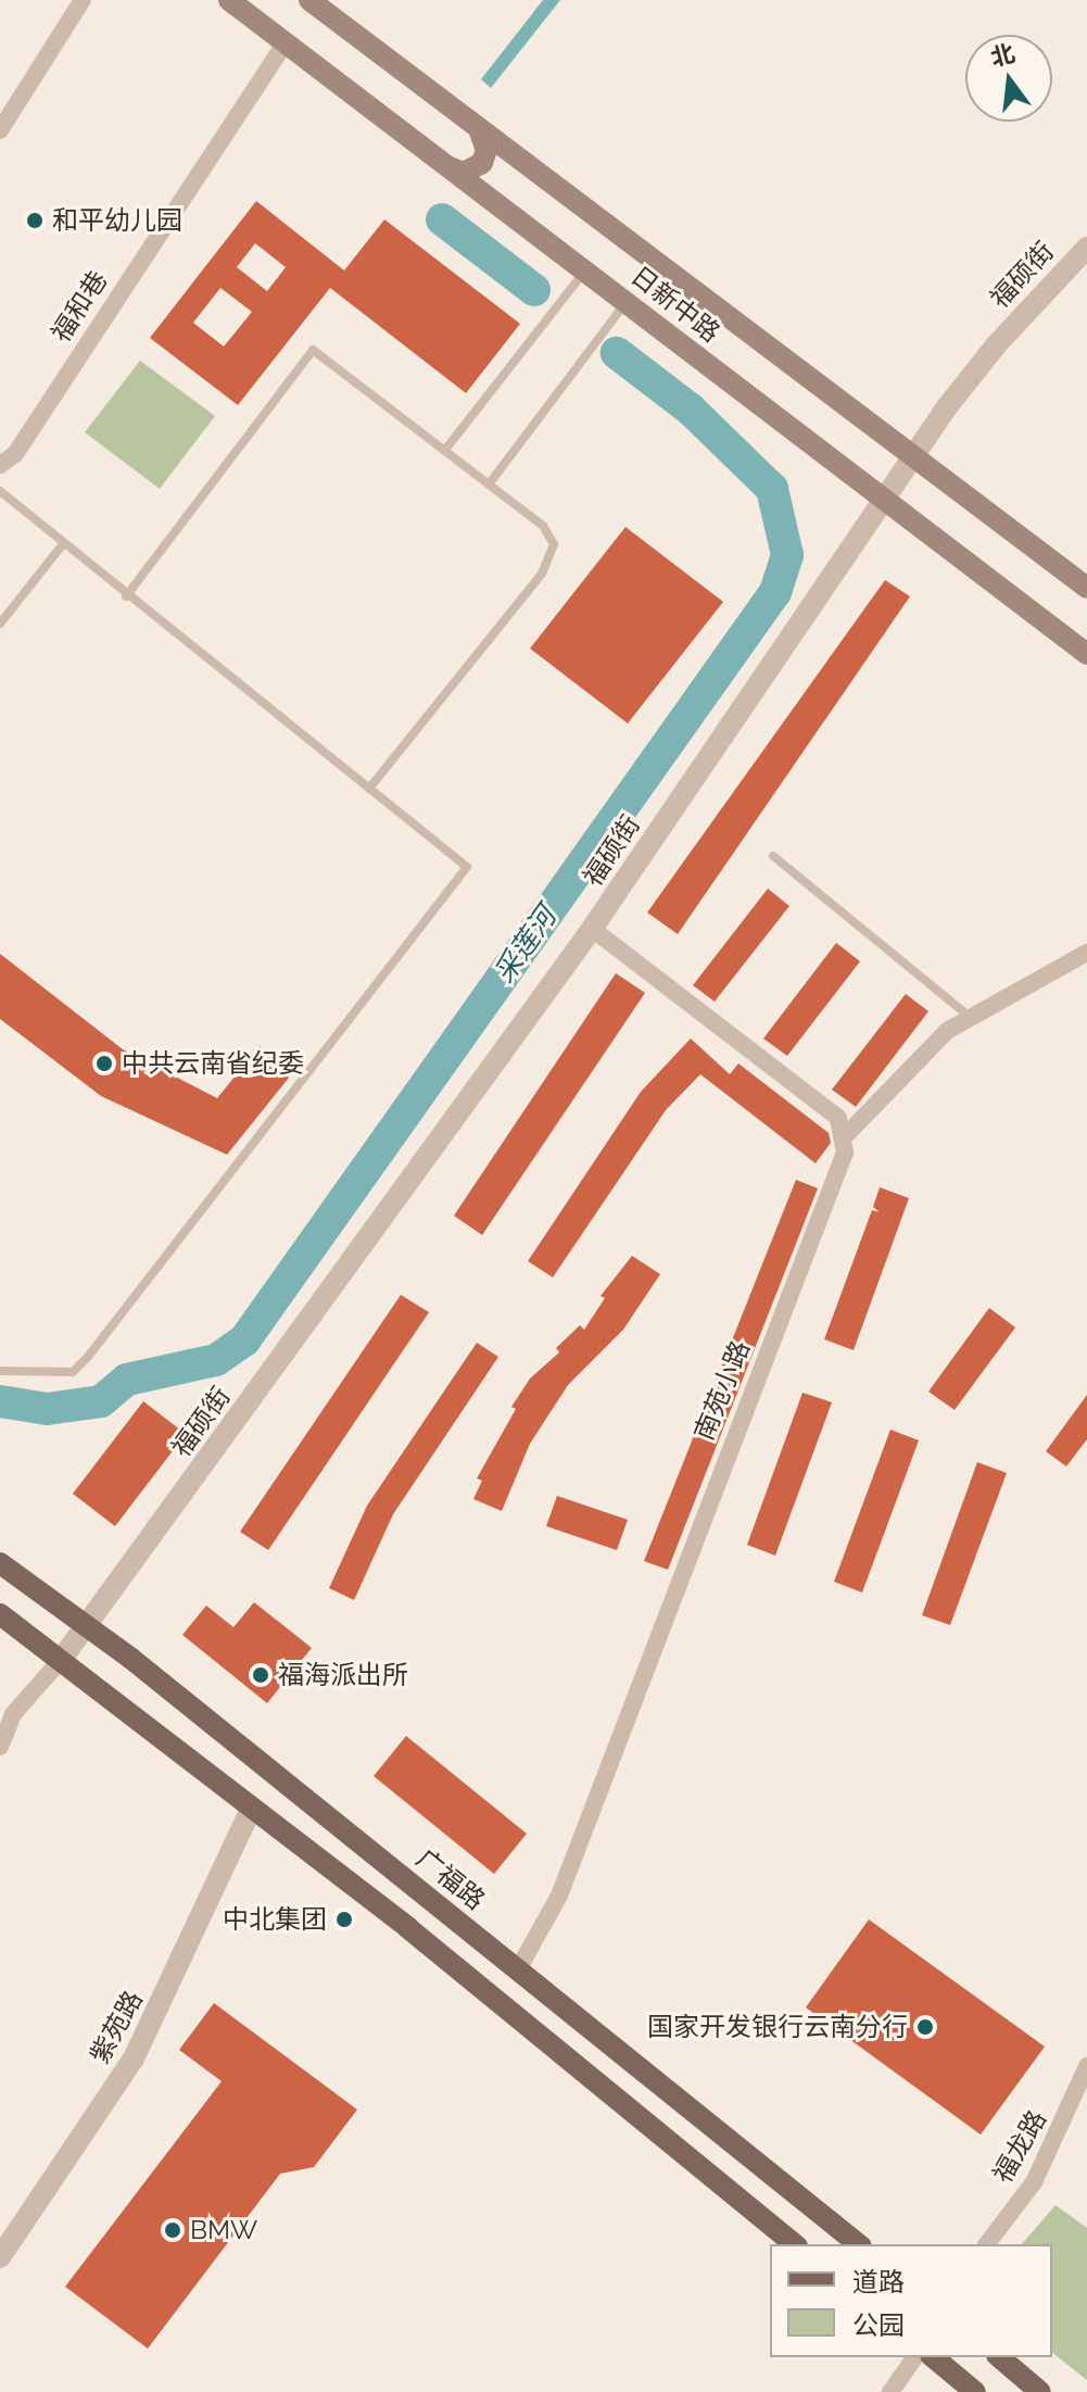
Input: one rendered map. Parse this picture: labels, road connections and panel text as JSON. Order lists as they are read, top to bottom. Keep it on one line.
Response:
{"streets":{"main road":["日新中路","广福路"],"street":["福硕街","福和巷","南苑小路","紫苑路","福龙路"]},"crossings":[["福硕街","日新中路"],["福硕街","广福路"],["日新中路","福和巷"],["南苑小路","广福路"]],"water":["采莲河"],"places":["和平幼儿园","中共云南省纪委","福海派出所","中北集团","国家开发银行云南分行","BMW"],"legend":["道路","公园"],"north":"top"}
